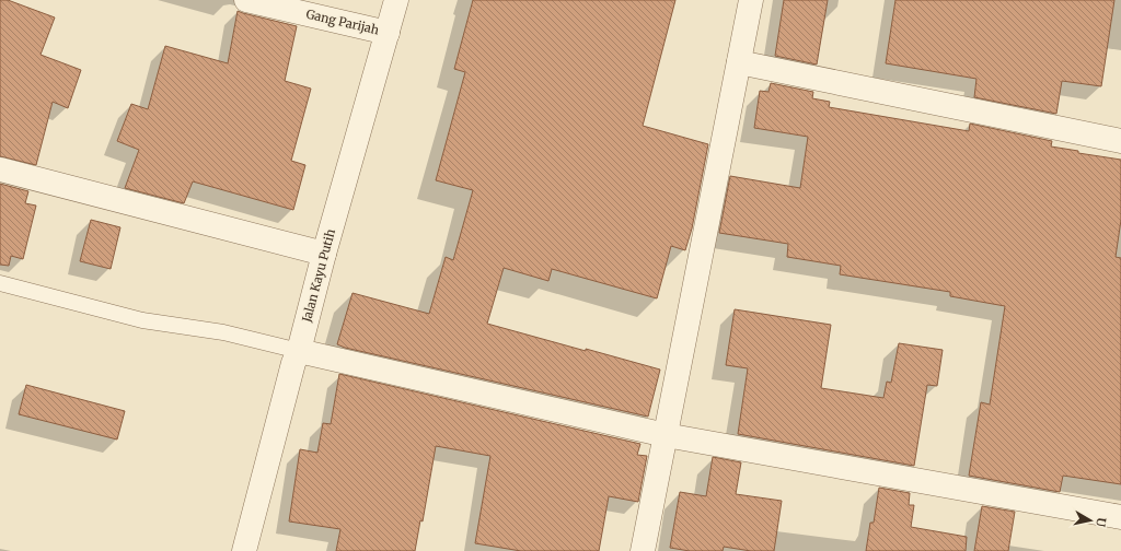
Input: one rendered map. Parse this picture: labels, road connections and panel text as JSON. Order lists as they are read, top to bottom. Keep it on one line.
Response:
{"streets":{"street":["Gang Parijah","Jalan Kayu Putih"]},"crossings":[["Gang Parijah","Jalan Kayu Putih"]],"north":"right"}
